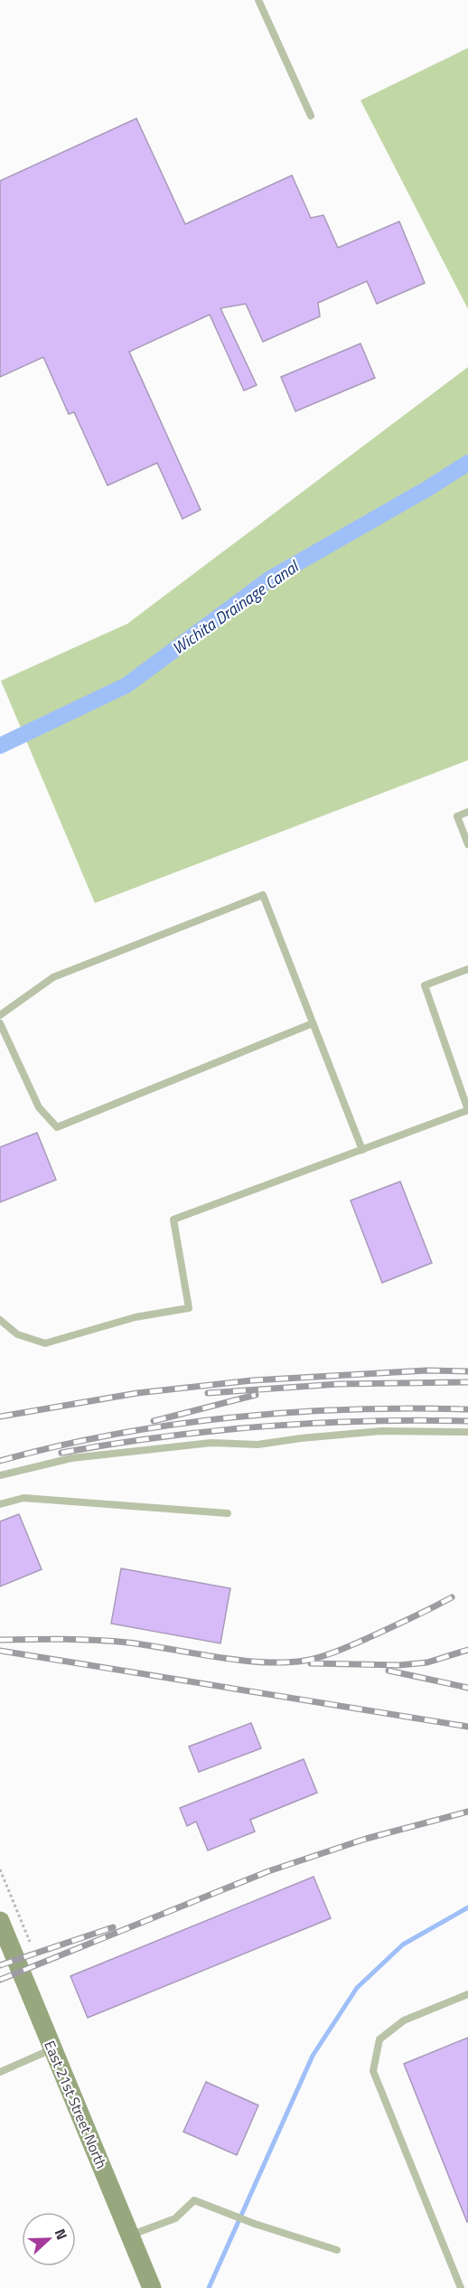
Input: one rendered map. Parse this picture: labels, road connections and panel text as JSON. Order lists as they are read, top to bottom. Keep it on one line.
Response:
{"streets":{"main road":["East 21st Street North"]},"water":["Wichita Drainage Canal"],"north":"right"}
